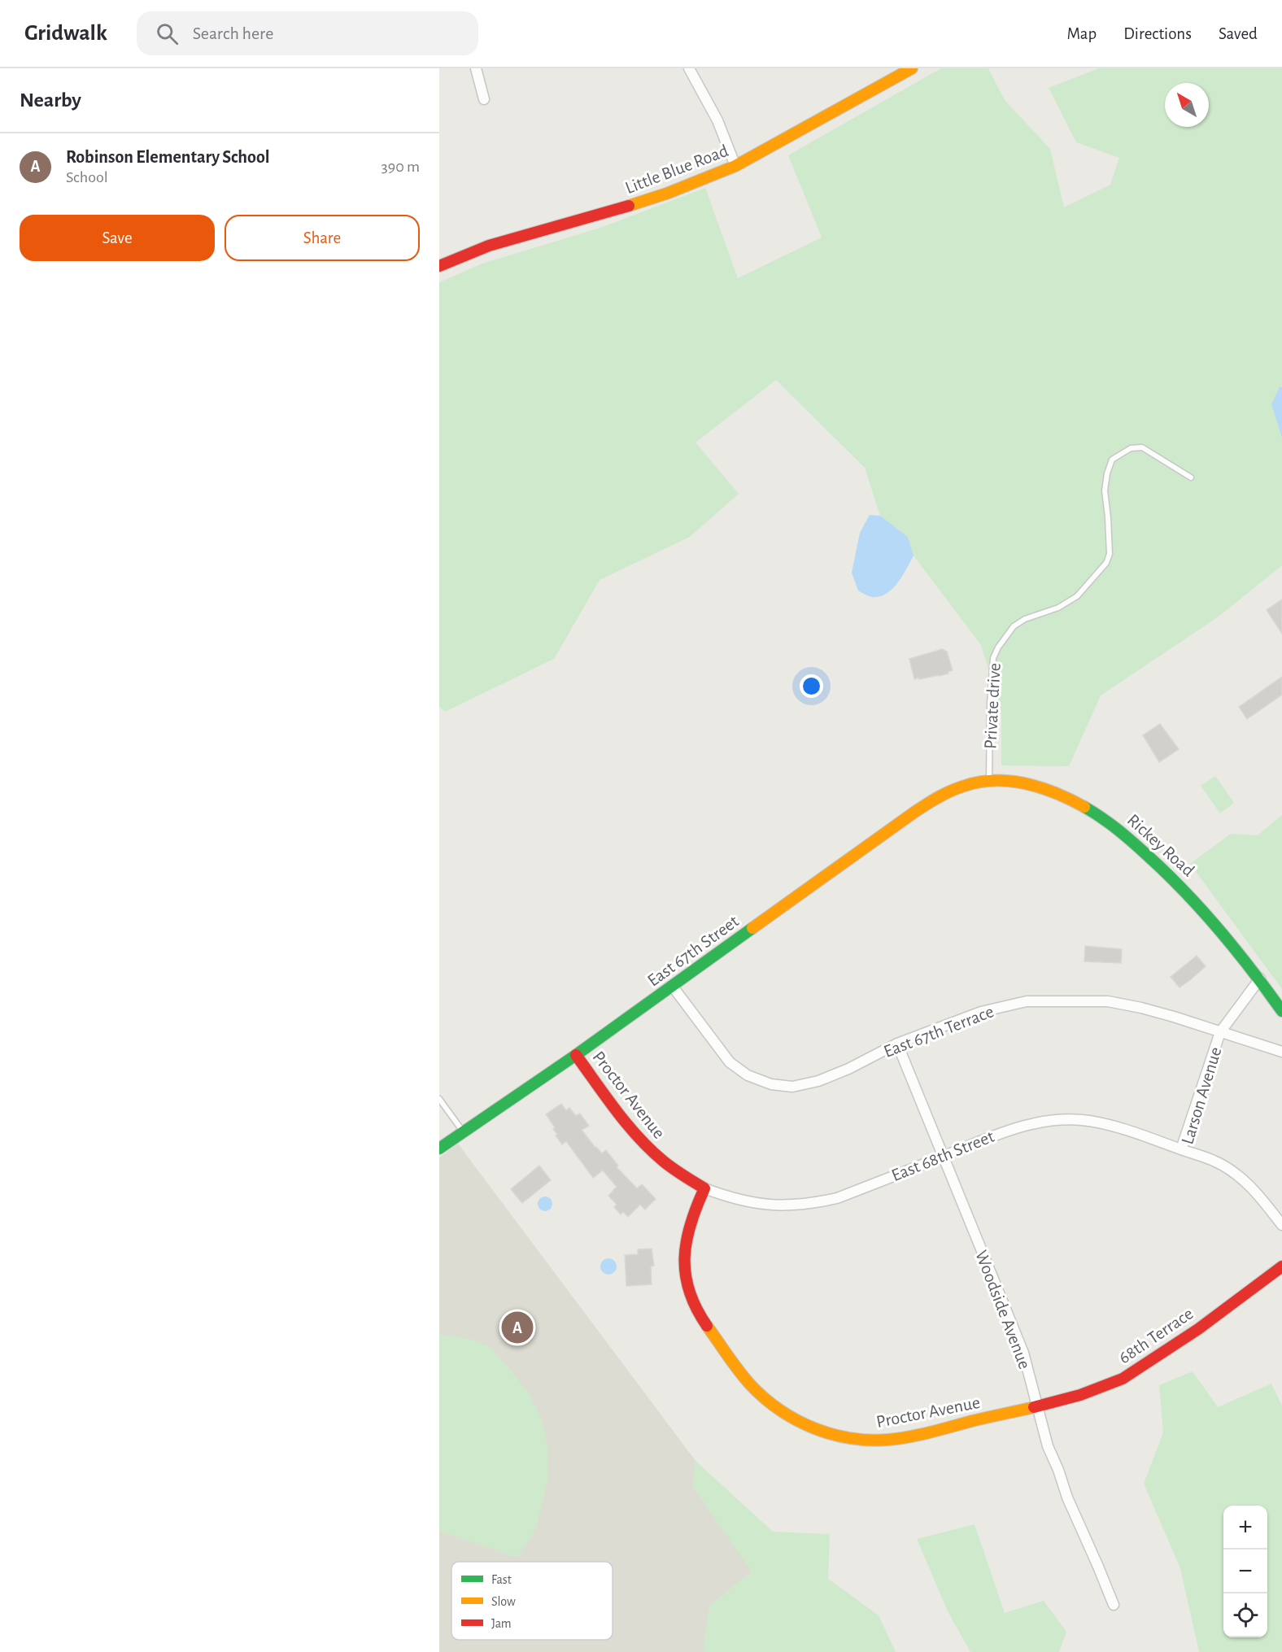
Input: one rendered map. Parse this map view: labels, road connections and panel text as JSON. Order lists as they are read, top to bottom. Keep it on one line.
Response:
{"streets":{"street":["Little Blue Road","Rickey Road","East 67th Street","East 67th Terrace","Proctor Avenue","Larson Avenue","East 68th Street","Woodside Avenue","68th Terrace"],"lane":["Private drive"]},"crossings":[["Private drive","Rickey Road"],["Rickey Road","East 67th Street"],["East 67th Street","East 67th Terrace"],["East 67th Street","Proctor Avenue"],["East 67th Terrace","Larson Avenue"],["East 67th Terrace","Woodside Avenue"],["Proctor Avenue","East 68th Street"],["Proctor Avenue","Woodside Avenue"],["Proctor Avenue","68th Terrace"],["Larson Avenue","East 68th Street"],["East 68th Street","Woodside Avenue"],["Woodside Avenue","68th Terrace"]],"legend":["Fast","Slow","Jam"],"north":"top left","page":{"header":"Gridwalk","search":"Search here","nav":["Map","Directions","Saved"],"heading":"Nearby","list":[{"mark":"A","name":"Robinson Elementary School","note":"School","value":"390 m"}],"buttons":["Save","Share"],"pins":"A","map_buttons":["+","−"]}}
